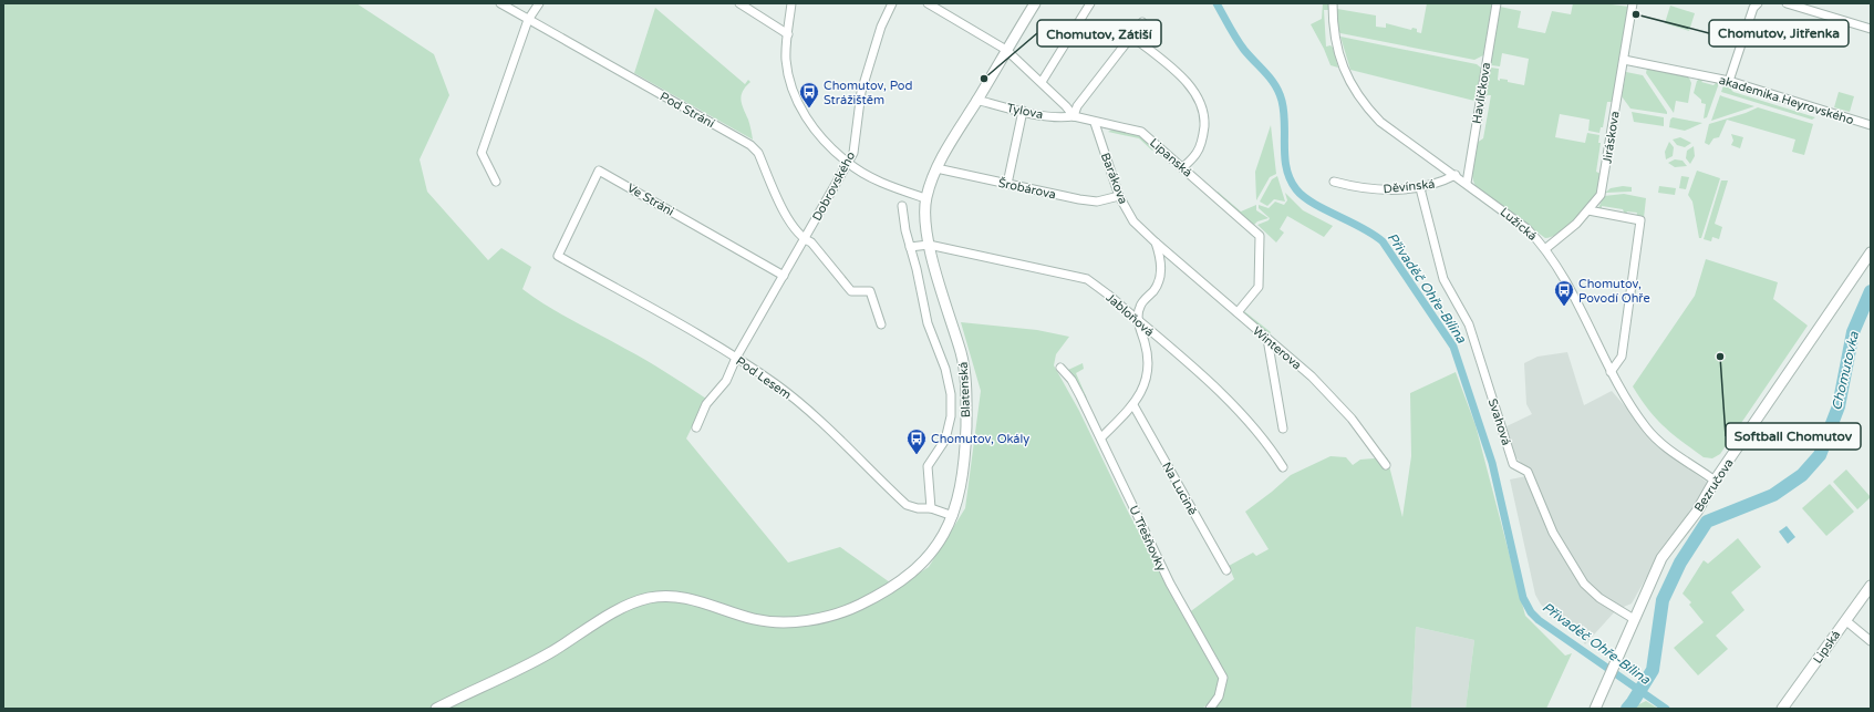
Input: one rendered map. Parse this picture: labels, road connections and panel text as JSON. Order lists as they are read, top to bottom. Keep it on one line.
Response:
{"streets":{"street":["Havlíčkova","akademika Heyrovského","Pod Strání","Tylova","Jiráskova","Lipanská","Barákova","Dobrovského","Děvínská","Šrobárova","Ve Stráni","Lužická","Jabloňová","Winterova","Pod Lesem","Blatenská","Svahová","Bezručova","Na Lucině","U Třešňovky","Lipská"]},"crossings":[["Havlíčkova","Lužická"],["akademika Heyrovského","Jiráskova"],["Pod Strání","Dobrovského"],["Tylova","Lipanská"],["Tylova","Blatenská"],["Jiráskova","Lužická"],["Lipanská","Barákova"],["Lipanská","Winterova"],["Barákova","Šrobárova"],["Barákova","Winterova"],["Dobrovského","Ve Stráni"],["Dobrovského","Pod Lesem"],["Děvínská","Lužická"],["Děvínská","Svahová"],["Šrobárova","Blatenská"],["Ve Stráni","Pod Lesem"],["Lužická","Bezručova"],["Jabloňová","Blatenská"],["Pod Lesem","Blatenská"],["Svahová","Bezručova"]],"water":["Přivaděč Ohře-Bílina","Chomutovka"],"places":{"other":["Chomutov, Jitřenka","Chomutov, Zátiší","Softball Chomutov"],"bus stop":["Chomutov, Pod Strážištěm","Chomutov, Povodí Ohře","Chomutov, Okály"]}}
